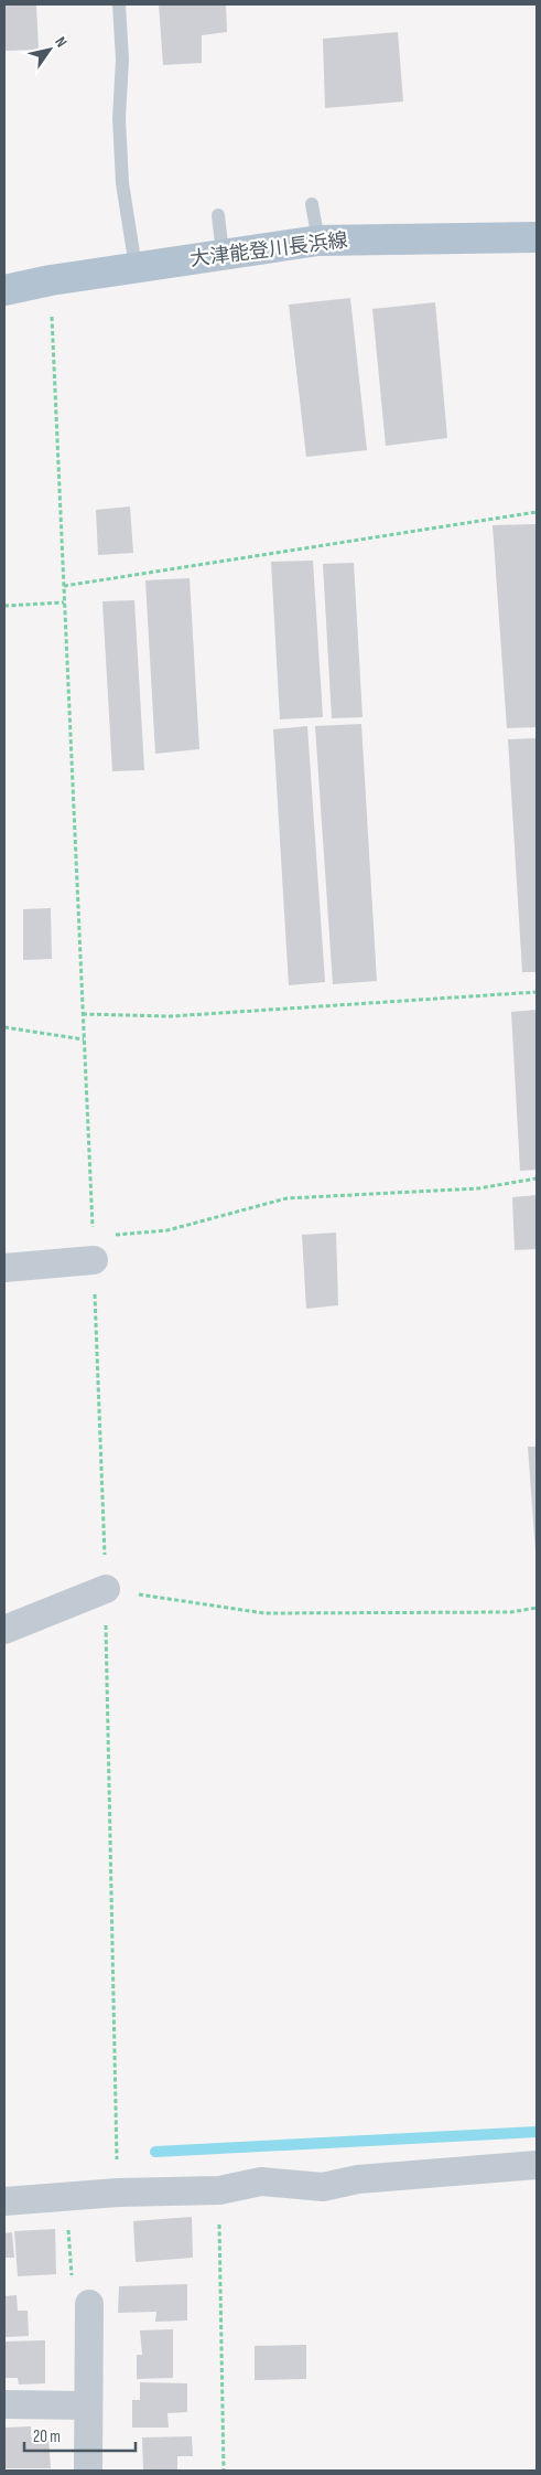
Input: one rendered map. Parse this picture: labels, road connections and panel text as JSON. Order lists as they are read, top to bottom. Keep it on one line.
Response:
{"streets":{"main road":["大津能登川長浜線"]},"scale_bar":"20 m","north":"top right"}
